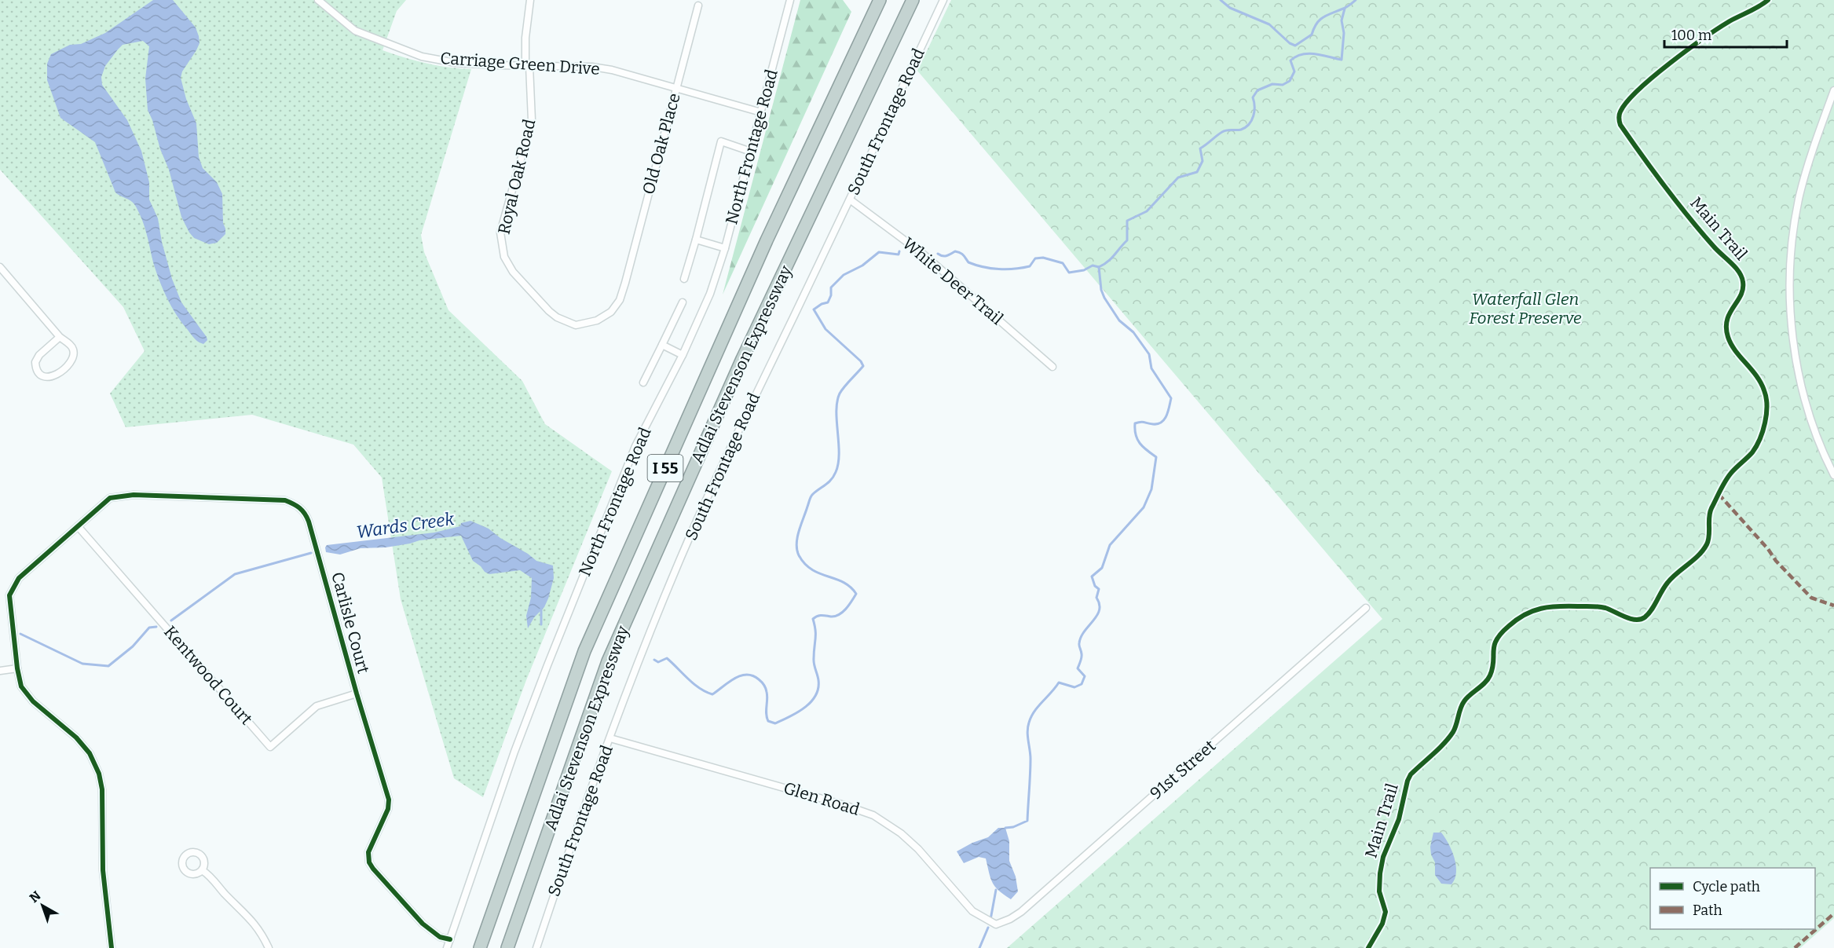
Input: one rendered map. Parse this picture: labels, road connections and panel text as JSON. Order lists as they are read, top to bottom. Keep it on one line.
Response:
{"streets":{"highway":["Adlai Stevenson Expressway","I 55"],"street":["Carriage Green Drive","South Frontage Road","Old Oak Place","North Frontage Road","Royal Oak Road","White Deer Trail","Carlisle Court","Kentwood Court","91st Street","Glen Road"],"cycle path":["Main Trail"]},"crossings":[["Carriage Green Drive","Old Oak Place"],["Carriage Green Drive","North Frontage Road"],["Carriage Green Drive","Royal Oak Road"],["South Frontage Road","White Deer Trail"],["South Frontage Road","Glen Road"],["Old Oak Place","Royal Oak Road"],["North Frontage Road","Carlisle Court"],["Carlisle Court","Kentwood Court"],["91st Street","Glen Road"]],"water":["Wards Creek"],"parks":["Waterfall Glen Forest Preserve"],"legend":["Cycle path","Path"],"scale_bar":"100 m","north":"top left"}
